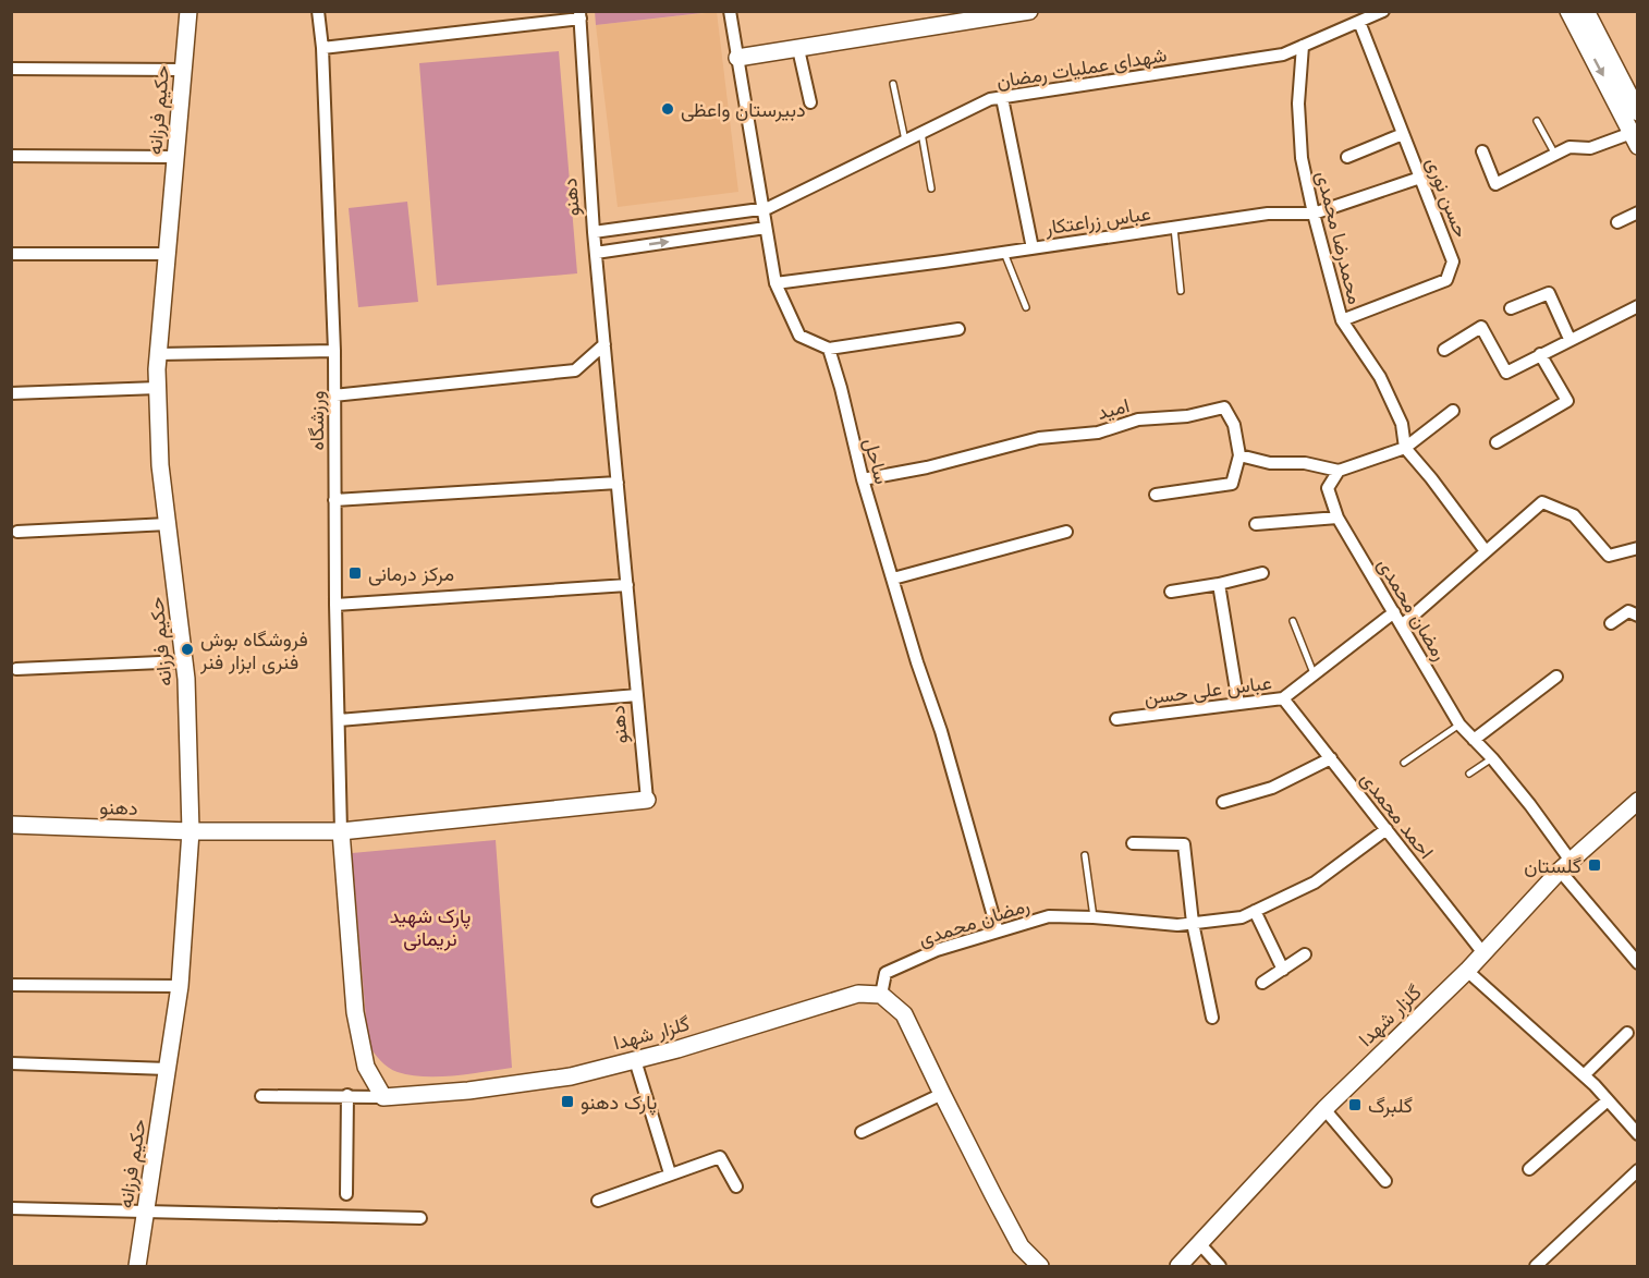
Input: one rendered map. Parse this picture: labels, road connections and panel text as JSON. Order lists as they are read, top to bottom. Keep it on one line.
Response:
{"streets":{"street":["شهدای عملیات رمضان","حکیم فرزانه","دهنو","حسن نوری","عباس زراعتکار","محمدرضا محمدی","امید","ورزشگاه","ساحل","رمضان محمدی","عباس علی حسن","احمد محمدی","گلزار شهدا"]},"crossings":[["شهدای عملیات رمضان","دهنو"],["شهدای عملیات رمضان","حسن نوری"],["شهدای عملیات رمضان","محمدرضا محمدی"],["حکیم فرزانه","دهنو"],["دهنو","ورزشگاه"],["حسن نوری","عباس زراعتکار"],["حسن نوری","محمدرضا محمدی"],["عباس زراعتکار","محمدرضا محمدی"],["امید","ساحل"],["ساحل","رمضان محمدی"],["رمضان محمدی","عباس علی حسن"],["رمضان محمدی","احمد محمدی"],["رمضان محمدی","گلزار شهدا"],["عباس علی حسن","احمد محمدی"],["احمد محمدی","گلزار شهدا"]],"parks":["پارک شهید نریمانی"],"places":{"other":["دبیرستان واعظی","فروشگاه بوش فنری ابزار فنر"],"transit":["مرکز درمانی","گلستان","پارک دهنو","گلبرگ"]}}
